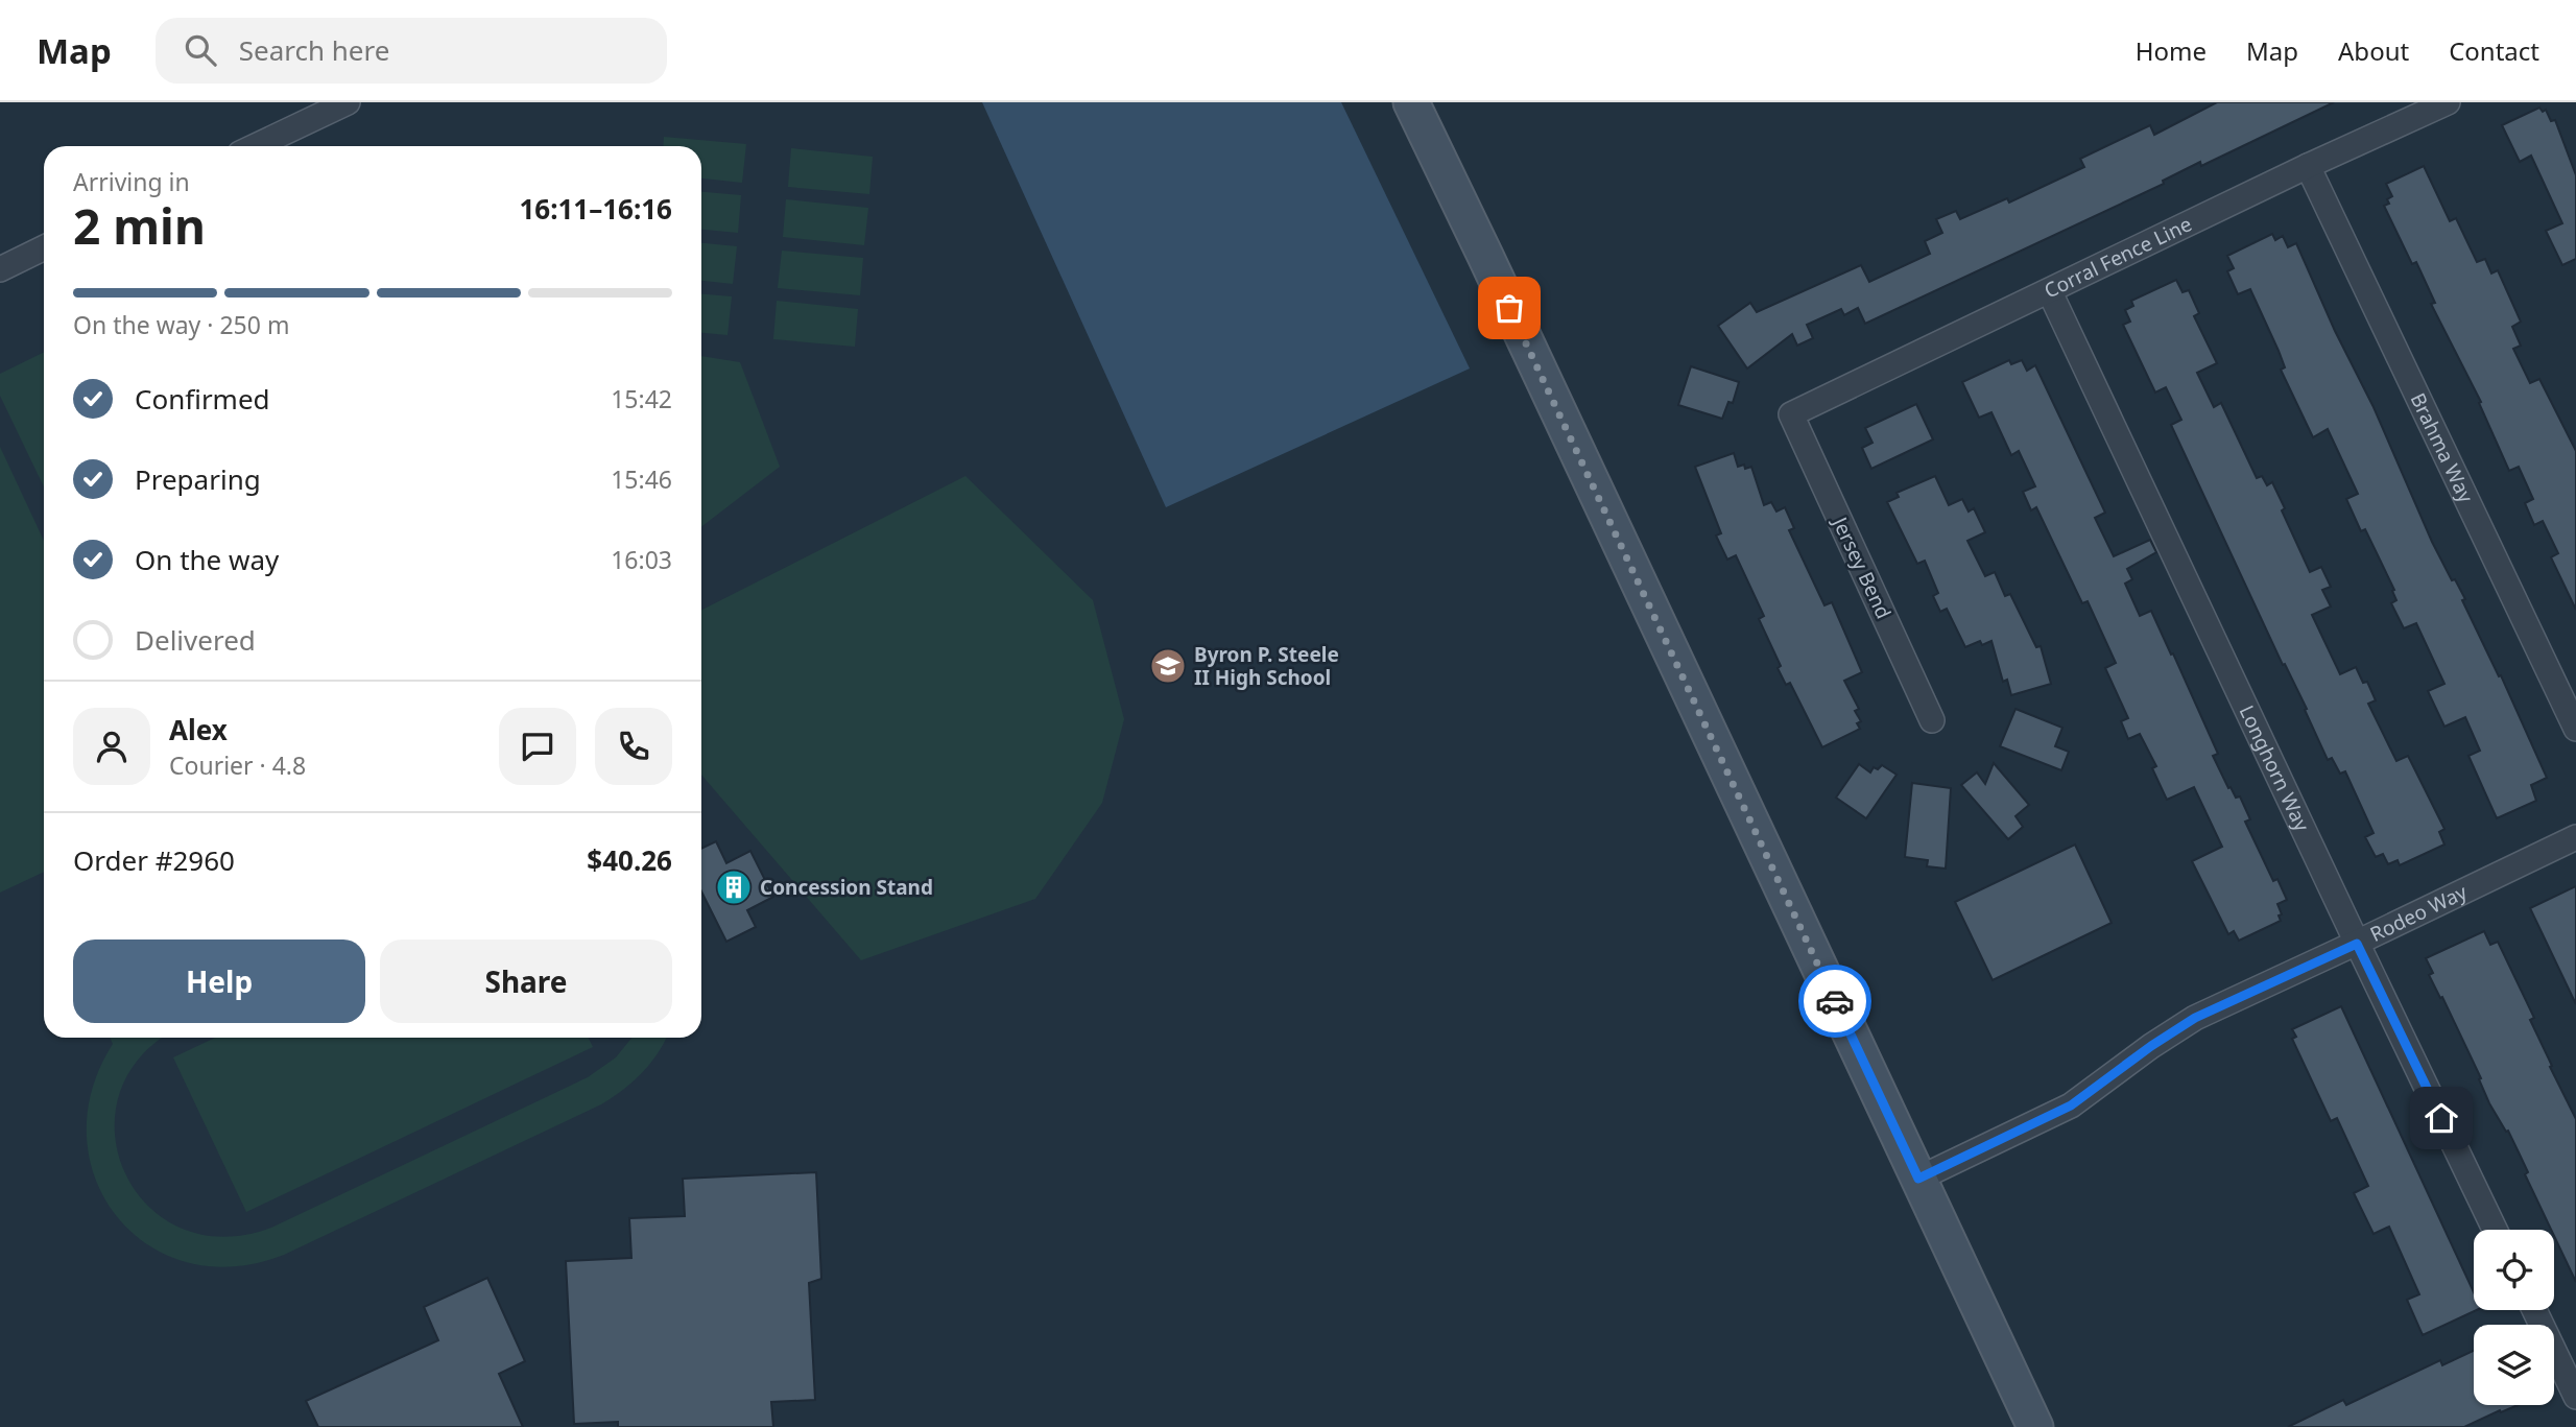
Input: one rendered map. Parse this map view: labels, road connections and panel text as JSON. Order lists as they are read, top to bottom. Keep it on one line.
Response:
{"streets":{"street":["Corral Fence Line","Brahma Way","Jersey Bend","Longhorn Way","Rodeo Way"]},"crossings":[["Corral Fence Line","Brahma Way"],["Corral Fence Line","Jersey Bend"],["Corral Fence Line","Longhorn Way"],["Longhorn Way","Rodeo Way"]],"places":{"school or university":["Byron P. Steele II High School"],"building":["Concession Stand"]},"page":{"header":"Map","search":"Search here","nav":["Home","Map","About","Contact"],"heading":["2 min","Arriving in","16:11–16:16"],"panel":["Alex","Courier · 4.8","Order #2960","$40.26"],"bar":"On the way · 250 m","list":[["Confirmed","15:42"],["Preparing","15:46"],["On the way","16:03"],"Delivered"],"buttons":["Help","Share"]}}
